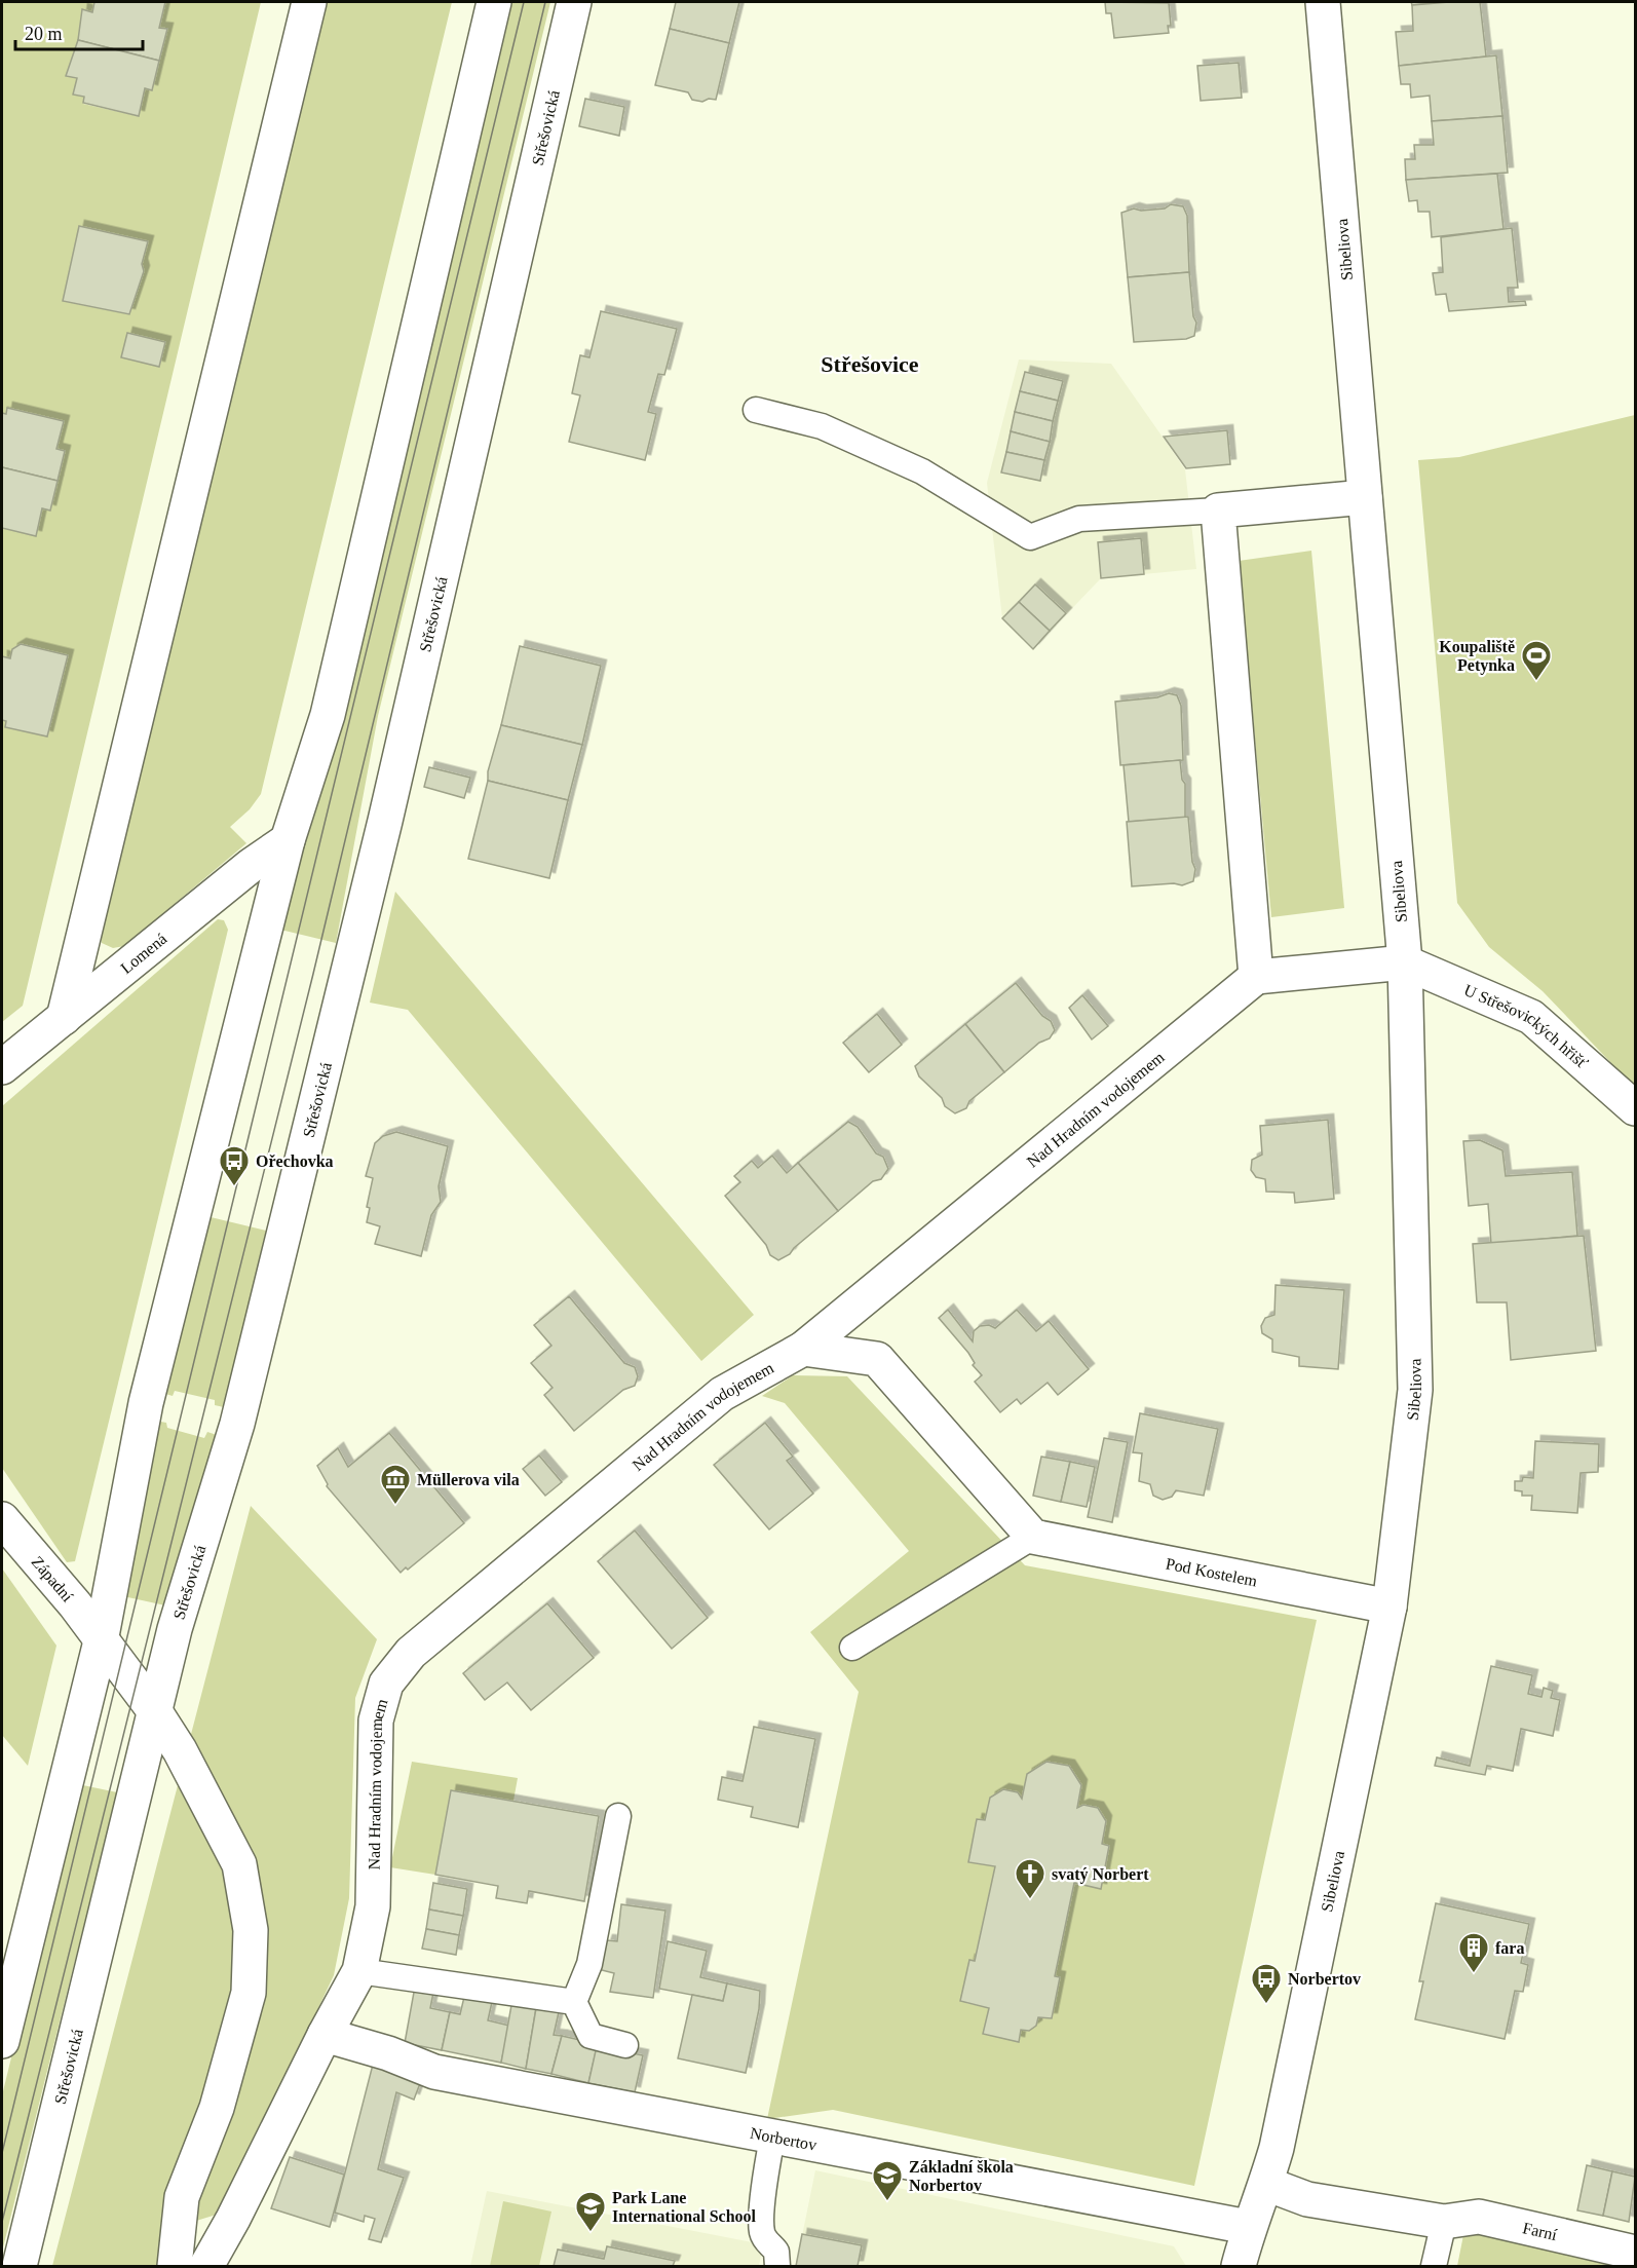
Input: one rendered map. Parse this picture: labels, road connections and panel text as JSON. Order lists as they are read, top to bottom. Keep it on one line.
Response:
{"streets":{"street":["Střešovická","Sibeliova","Lomená","U Střešovických hřišť","Nad Hradním vodojemem","Pod Kostelem","Západní","Norbertov","Farní"]},"crossings":[["Střešovická","Západní"],["Sibeliova","U Střešovických hřišť"],["Sibeliova","Pod Kostelem"],["Sibeliova","Norbertov"],["Sibeliova","Farní"],["Nad Hradním vodojemem","Norbertov"]],"districts":["Střešovice"],"places":{"sports":["Koupaliště Petynka"],"bus stop":["Ořechovka","Norbertov"],"museum":["Müllerova vila"],"church":["svatý Norbert"],"building":["fara"],"school or university":["Základní škola Norbertov","Park Lane International School"]},"scale_bar":"20 m"}
